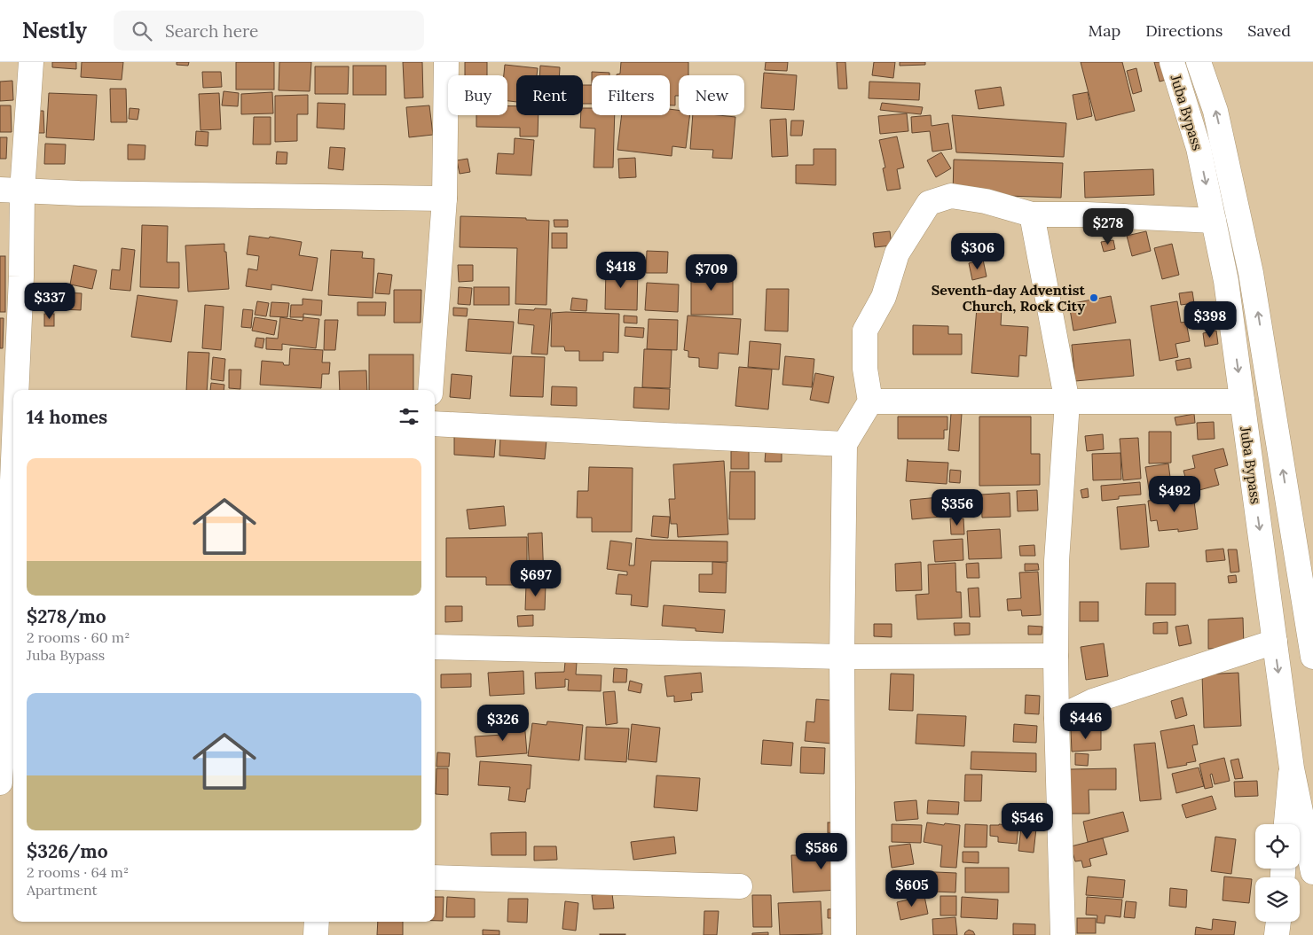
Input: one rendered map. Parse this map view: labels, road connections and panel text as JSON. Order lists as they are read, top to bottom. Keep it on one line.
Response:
{"streets":{"street":["Juba Bypass"]},"places":["Seventh-day Adventist Church, Rock City"],"page":{"header":"Nestly","search":"Search here","nav":["Map","Directions","Saved"],"chip":["Buy","Rent","Filters","New"],"price":["$278","$306","$418","$709","$337","$398","$492","$356","$697","$446","$326","$546","$586","$605"],"heading":"14 homes","list":[{"name":"$278/mo","note":"2 rooms · 60 m² · Juba Bypass"},{"name":"$326/mo","note":"2 rooms · 64 m² · Apartment"}]}}
